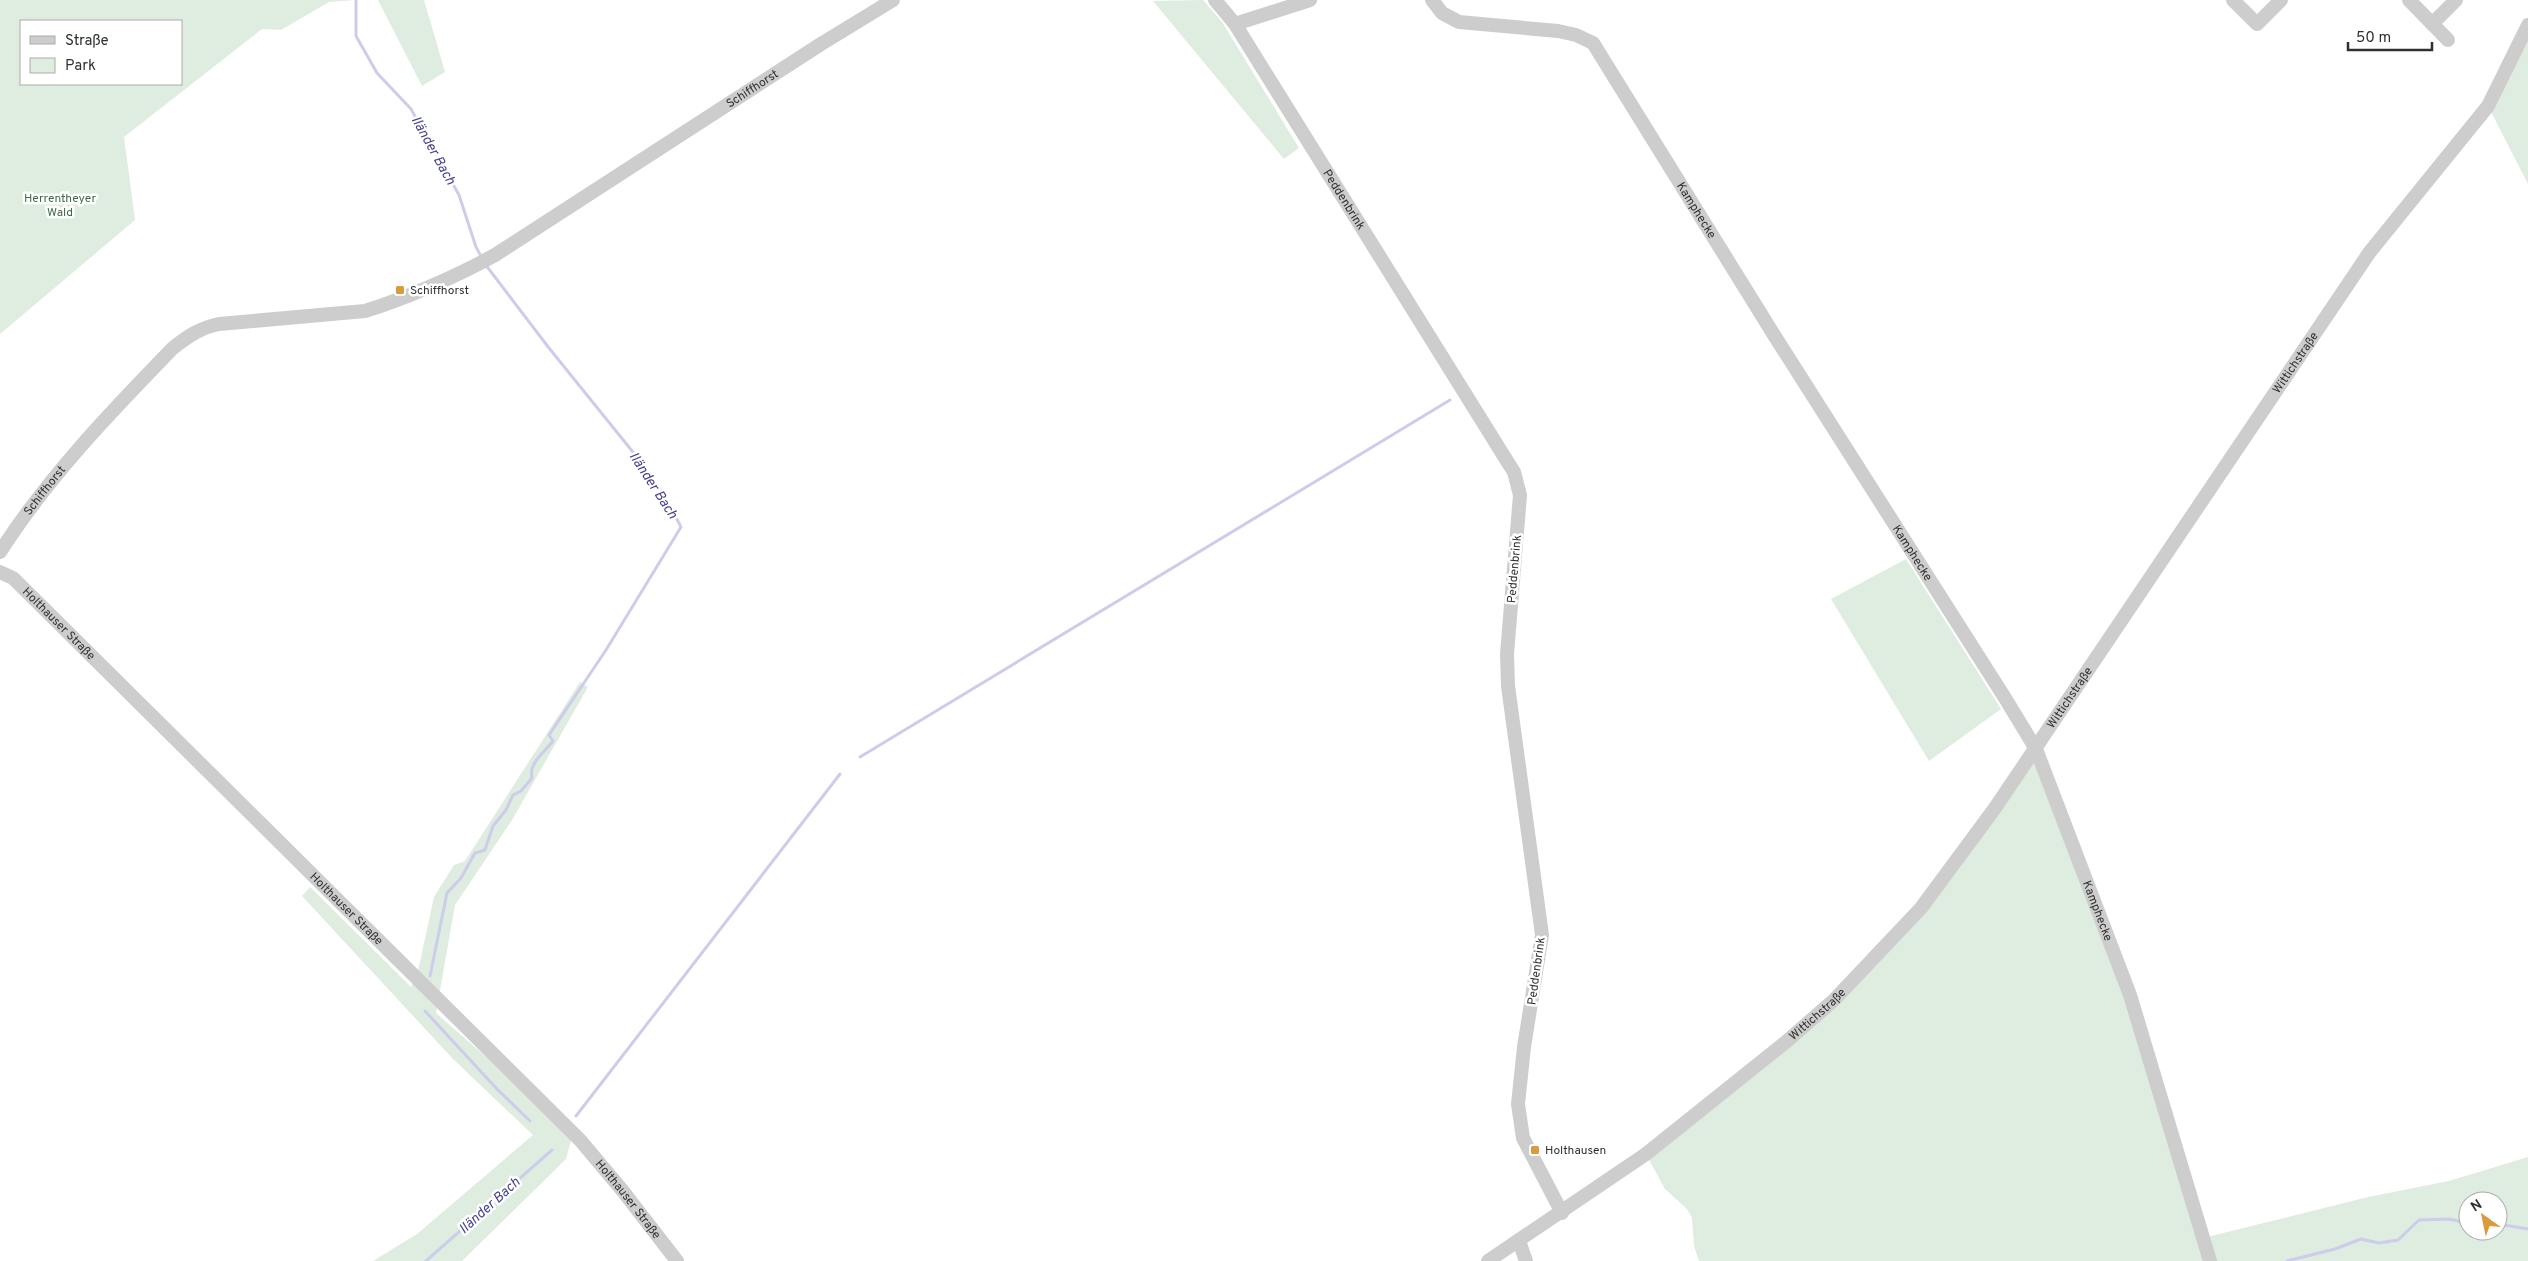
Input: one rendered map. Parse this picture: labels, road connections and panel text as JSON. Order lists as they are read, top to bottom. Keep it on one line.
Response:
{"streets":{"street":["Schiffhorst","Peddenbrink","Kamphecke","Wittichstraße","Holthauser Straße"]},"crossings":[["Peddenbrink","Wittichstraße"],["Kamphecke","Wittichstraße"]],"water":["Iländer Bach"],"parks":["Herrentheyer Wald"],"places":{"transit":["Schiffhorst","Holthausen"]},"legend":["Straße","Park"],"scale_bar":"50 m","north":"top left"}
